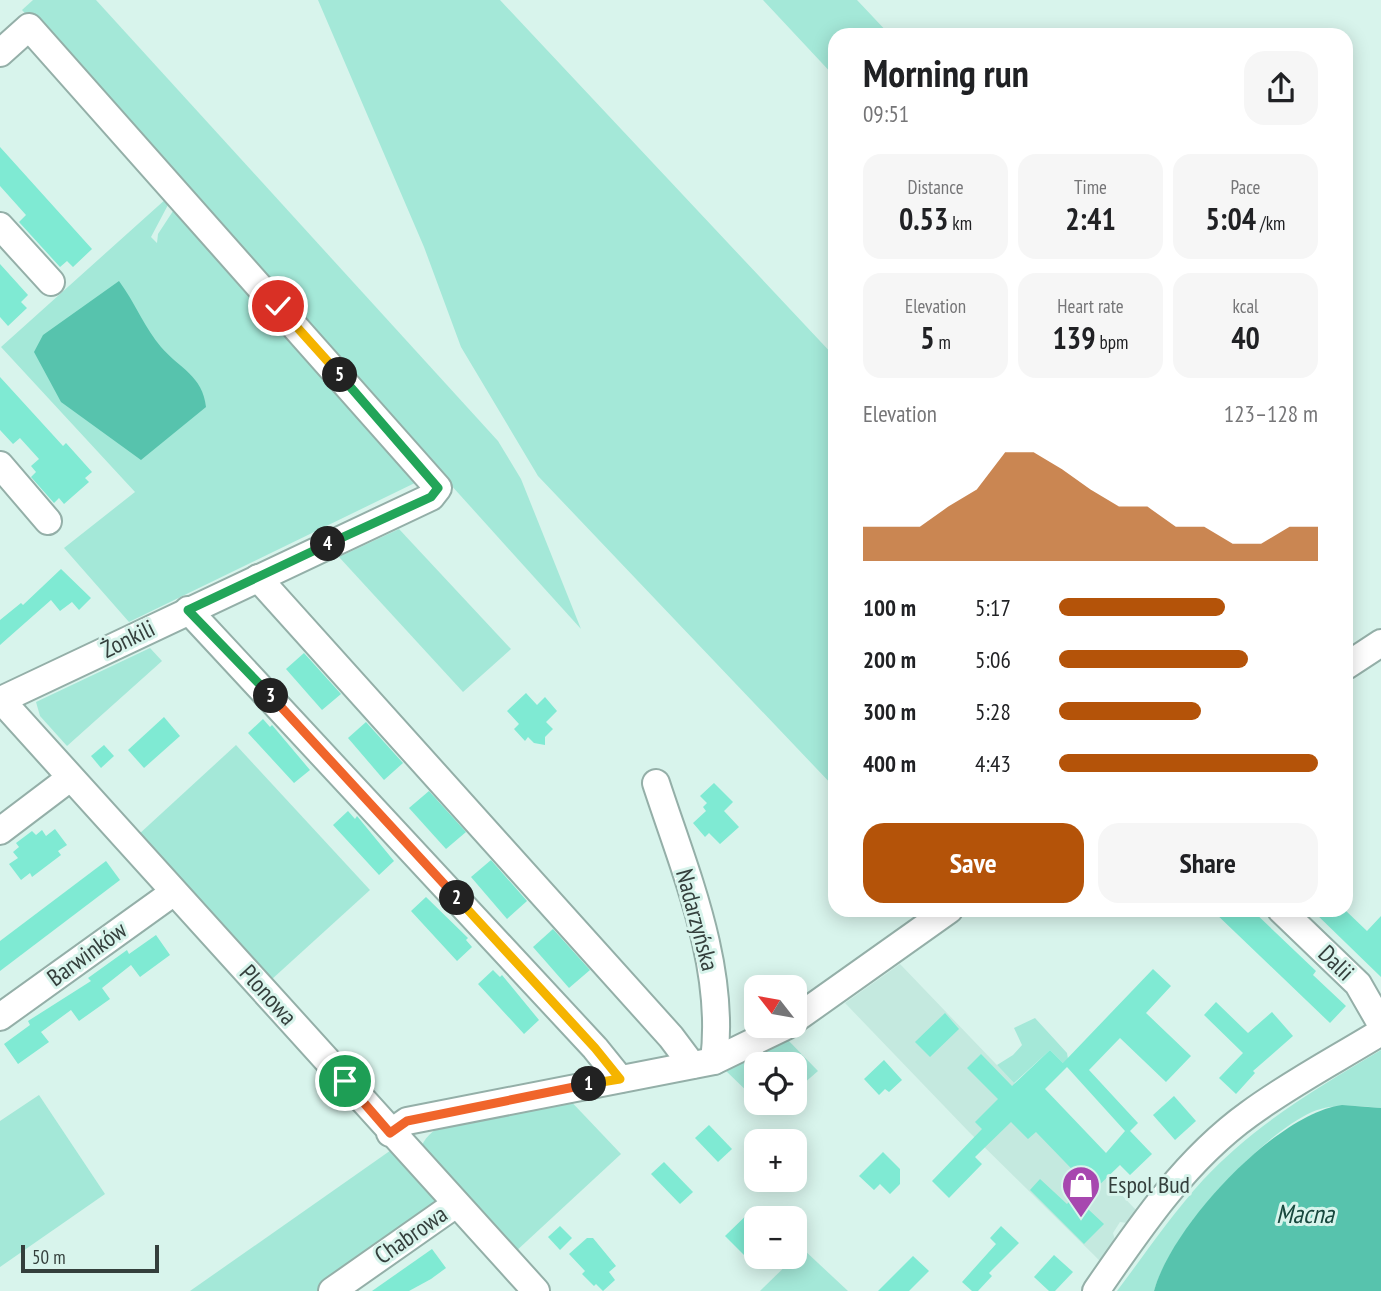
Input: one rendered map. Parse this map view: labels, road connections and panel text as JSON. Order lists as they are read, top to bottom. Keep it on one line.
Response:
{"streets":{"street":["Żonkili","Nadarzyńska","Barwinków","Dalii","Plonowa","Chabrowa"]},"crossings":[["Żonkili","Plonowa"],["Barwinków","Plonowa"],["Plonowa","Chabrowa"]],"water":["Macna"],"places":{"shop":["Espol Bud"]},"scale_bar":"50 m","north":"top left","page":{"heading":["Morning run","09:51"],"stats":[["Distance","0.53 km"],["Time","2:41"],["Pace","5:04 /km"],["Elevation","5 m"],["Heart rate","139 bpm"],["kcal","40"]],"pins":["5","4","3","2","1"],"chart":["Elevation","123–128 m"],"list":[{"name":"100 m","note":"5:17"},{"name":"200 m","note":"5:06"},{"name":"300 m","note":"5:28"},{"name":"400 m","note":"4:43"}],"buttons":["Save","Share"],"map_buttons":["+","−"],"scale":"50 m"}}
